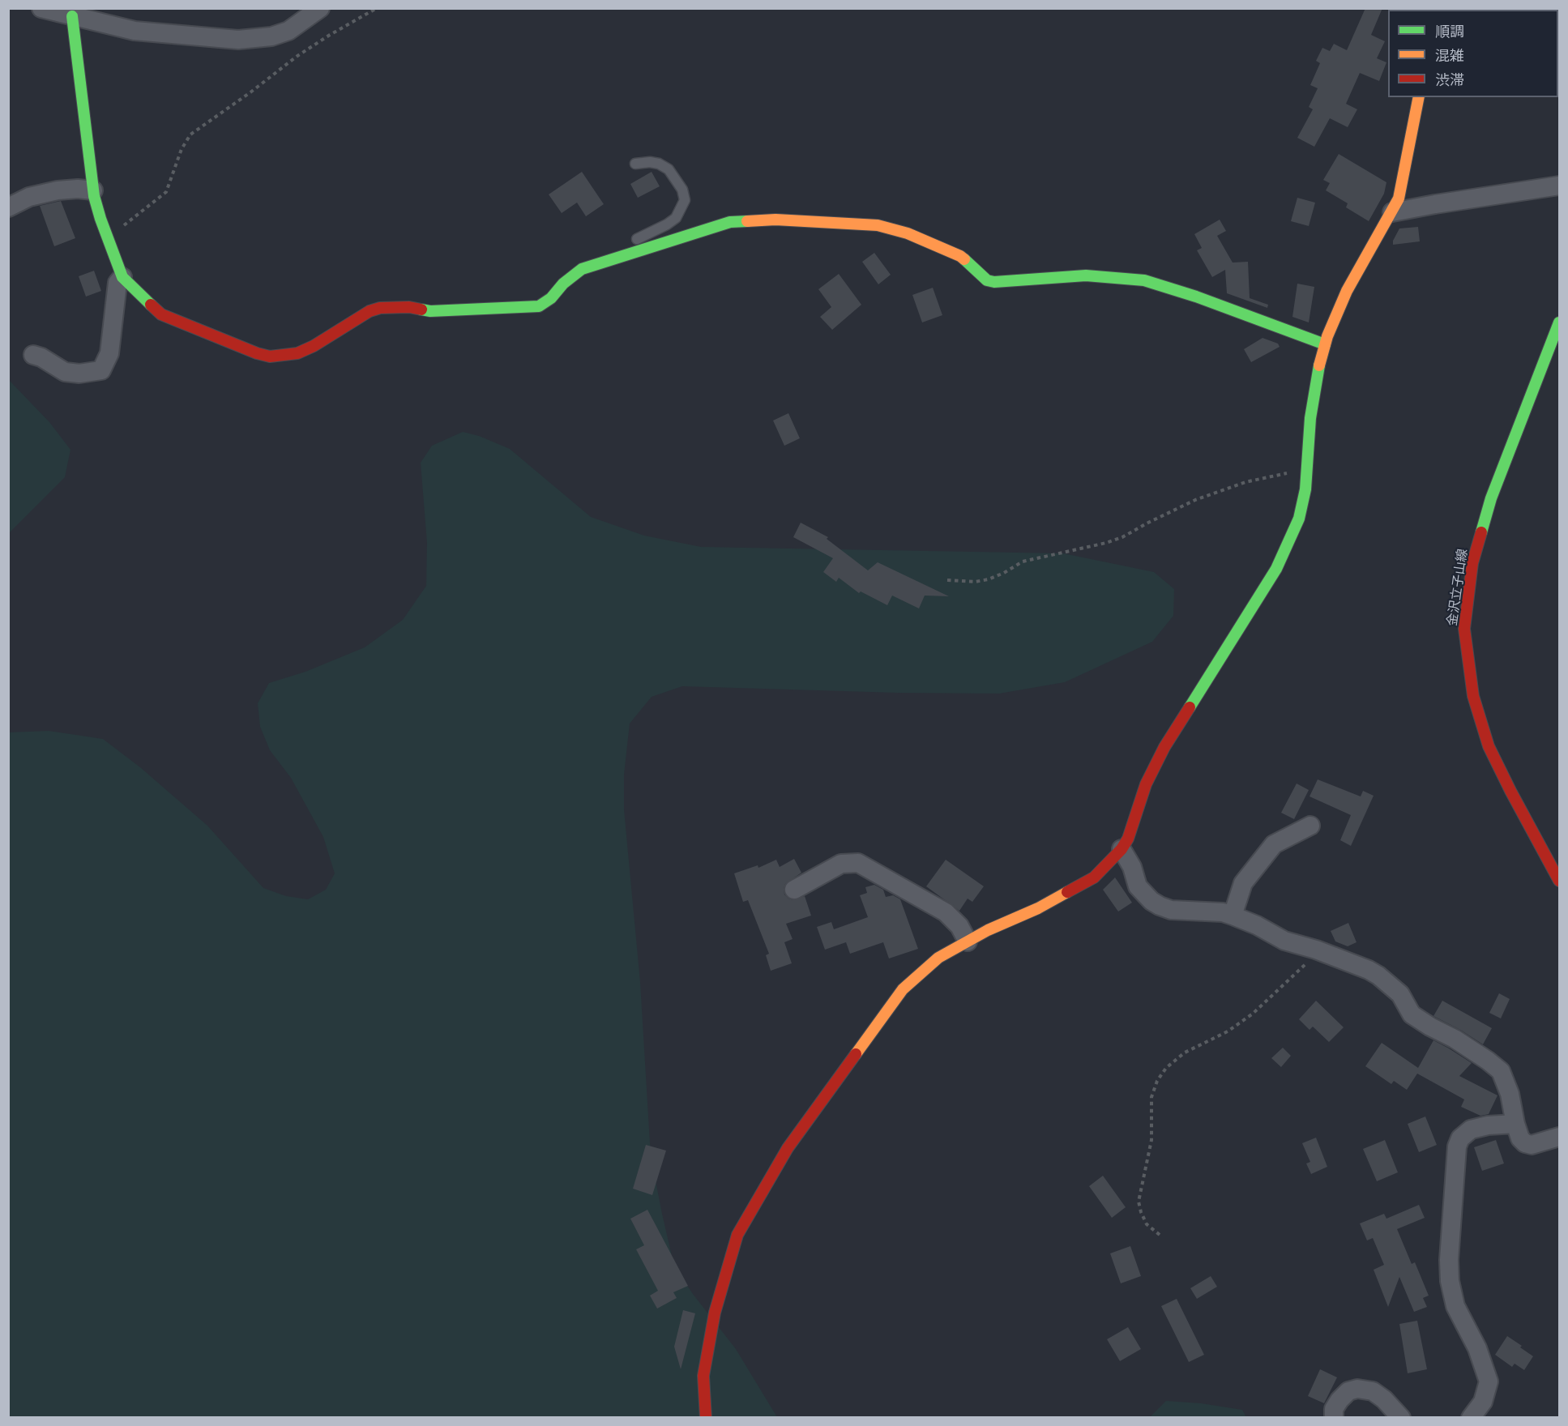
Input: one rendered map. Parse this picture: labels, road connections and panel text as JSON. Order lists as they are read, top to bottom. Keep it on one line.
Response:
{"streets":{"street":["金沢立子山線"]},"legend":["順調","混雑","渋滞"]}
